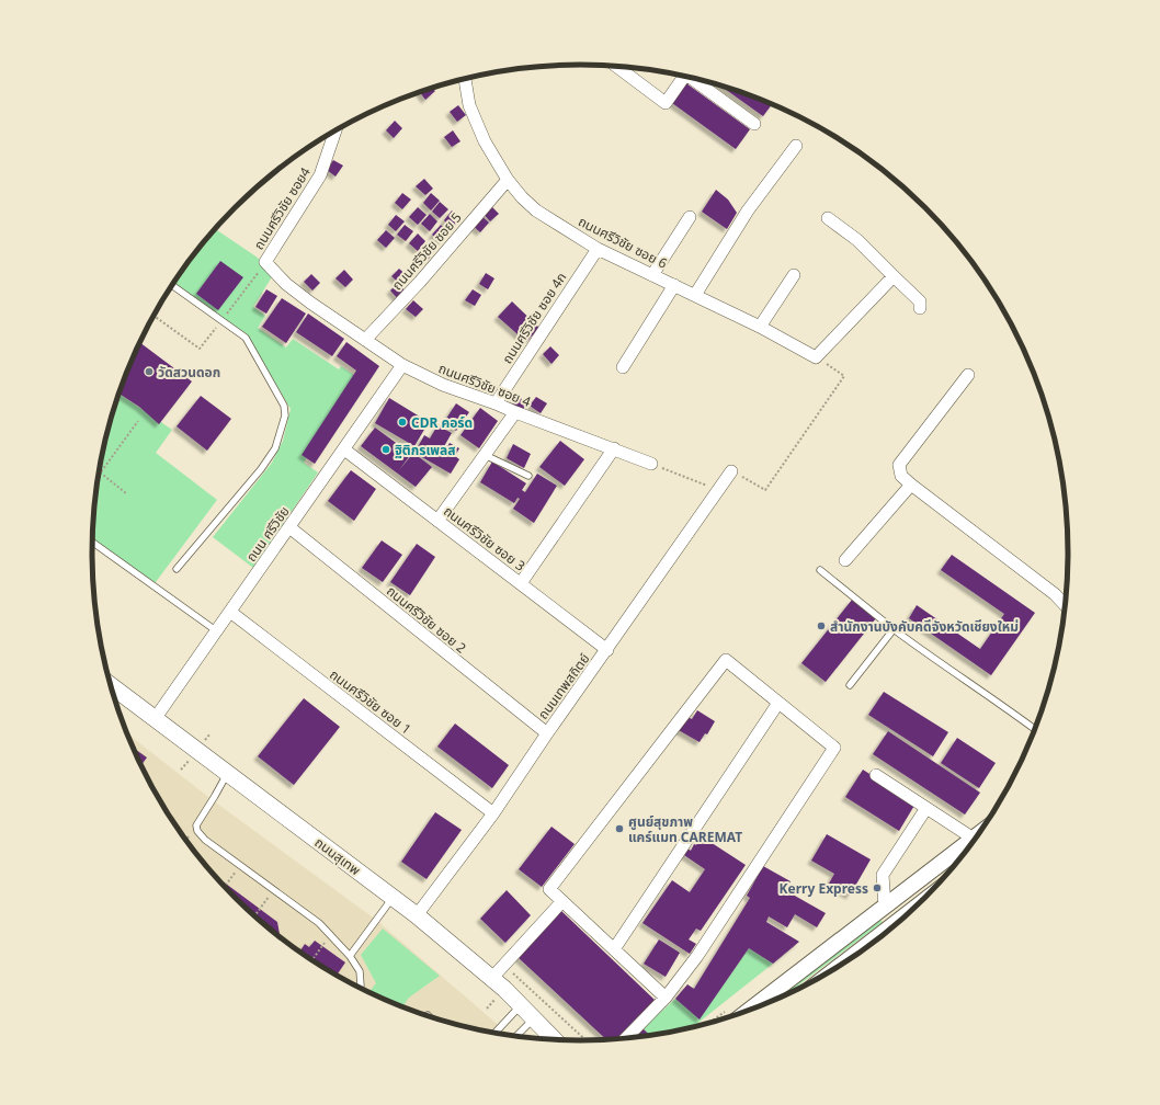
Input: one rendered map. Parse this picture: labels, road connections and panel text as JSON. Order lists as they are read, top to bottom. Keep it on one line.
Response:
{"streets":{"main road":["ถนนสุเทพ"],"street":["ถนนศรีวิชัย ซอย4","ถนนศรีวิชัย ซอย 6","ถนนศรีวิชัย ซอย 5","ถนนศรีวิชัย ซอย 4ก","ถนนศรีวิชัย ซอย 4","ถนน ศรีวิชัย","ถนนศรีวิชัย ซอย 3","ถนนศรีวิชัย ซอย 2","ถนนเทพสถิตย์","ถนนศรีวิชัย ซอย 1"]},"crossings":[["ถนนศรีวิชัย ซอย4","ถนนศรีวิชัย ซอย 4"],["ถนนศรีวิชัย ซอย 6","ถนนศรีวิชัย ซอย 5"],["ถนนศรีวิชัย ซอย 6","ถนนศรีวิชัย ซอย 4ก"],["ถนนศรีวิชัย ซอย 5","ถนนศรีวิชัย ซอย 4"],["ถนนศรีวิชัย ซอย 4ก","ถนนศรีวิชัย ซอย 4"],["ถนนศรีวิชัย ซอย 4","ถนน ศรีวิชัย"],["ถนน ศรีวิชัย","ถนนศรีวิชัย ซอย 3"],["ถนน ศรีวิชัย","ถนนศรีวิชัย ซอย 2"],["ถนน ศรีวิชัย","ถนนศรีวิชัย ซอย 1"],["ถนน ศรีวิชัย","ถนนสุเทพ"],["ถนนศรีวิชัย ซอย 3","ถนนเทพสถิตย์"],["ถนนศรีวิชัย ซอย 2","ถนนเทพสถิตย์"],["ถนนเทพสถิตย์","ถนนศรีวิชัย ซอย 1"],["ถนนเทพสถิตย์","ถนนสุเทพ"]],"places":["วัดสวนดอก","CDR คอร์ด","ฐิติกรเพลส","สำนักงานบังคับคดีจังหวัดเชียงใหม่","ศูนย์สุขภาพ แคร์แมท CAREMAT","Kerry Express"]}
